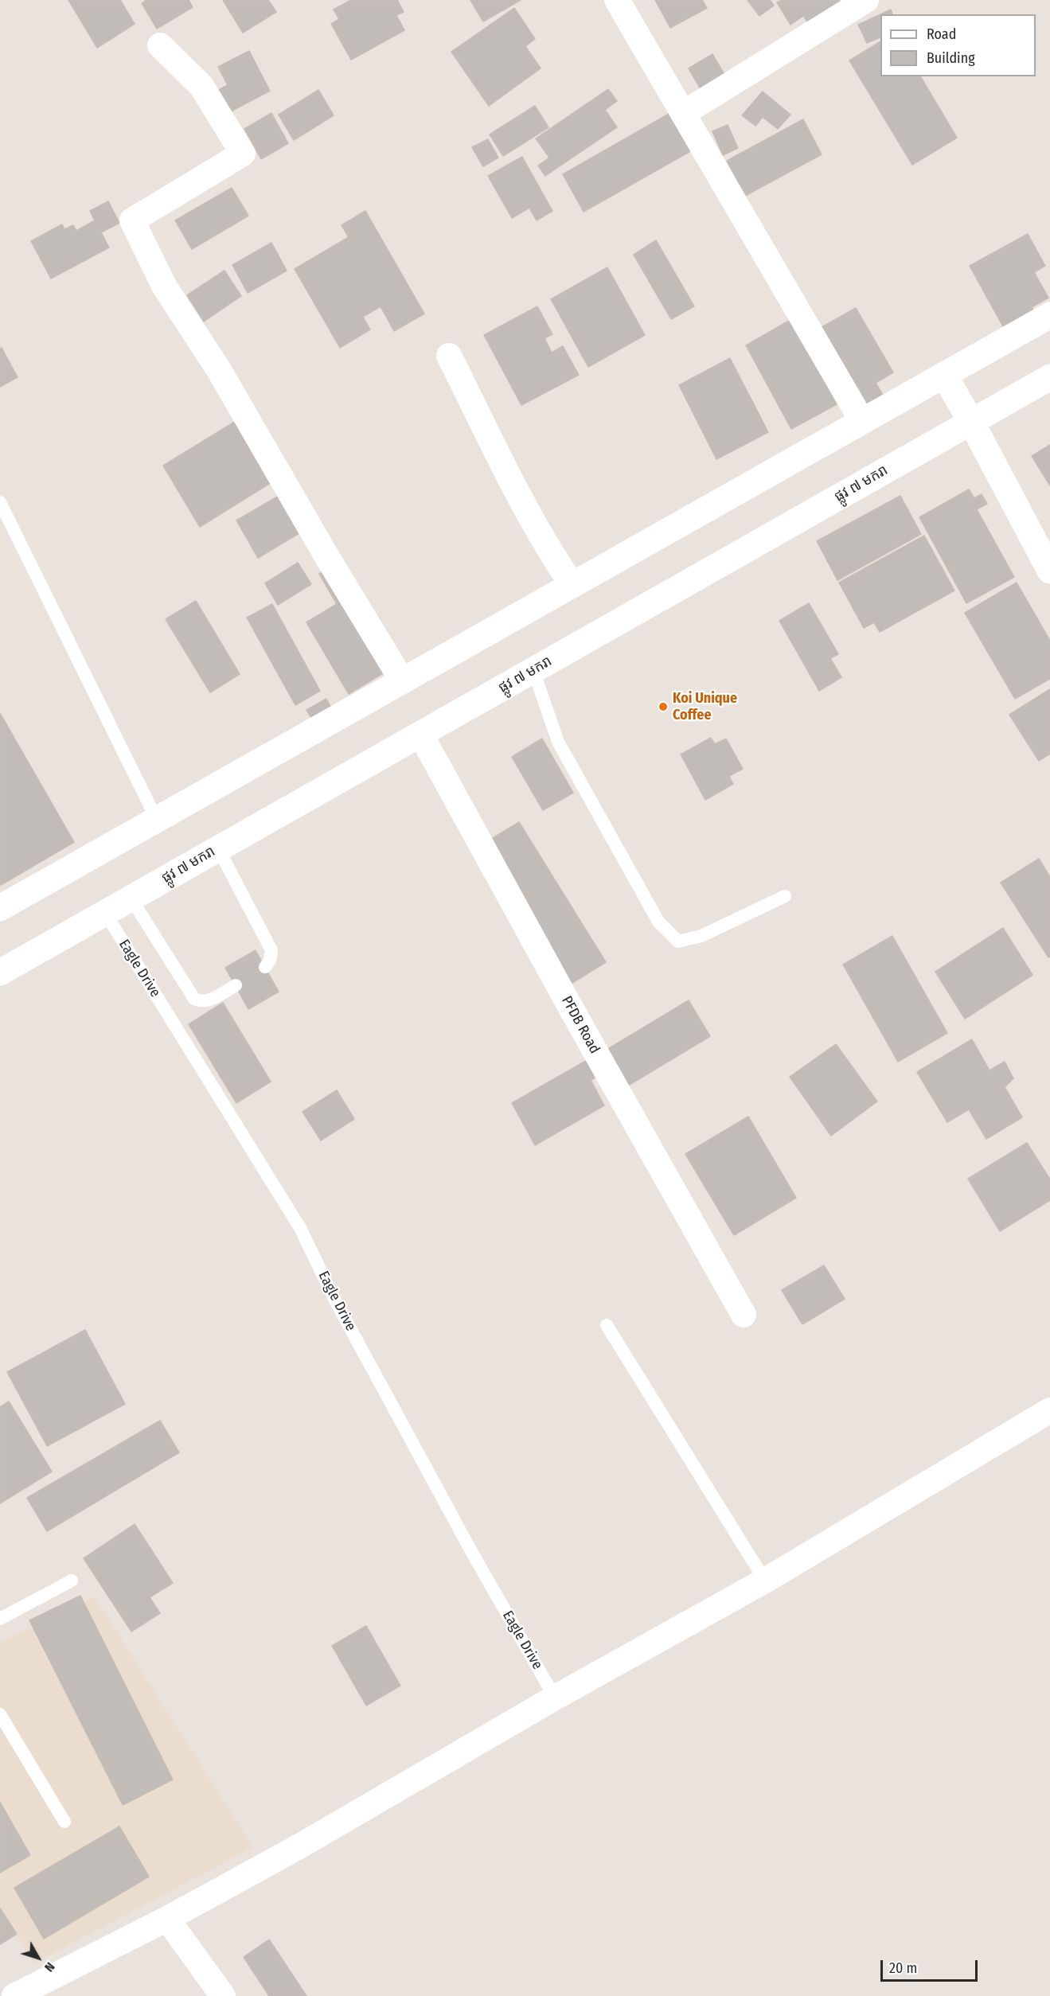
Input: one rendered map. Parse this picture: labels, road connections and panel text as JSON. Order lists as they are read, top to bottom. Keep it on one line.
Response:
{"streets":{"main road":["ផ្លូវ ៧ មករា"],"street":["PFDB Road"],"lane":["Eagle Drive"]},"crossings":[["ផ្លូវ ៧ មករា","Eagle Drive"],["ផ្លូវ ៧ មករា","PFDB Road"]],"places":["Koi Unique Coffee"],"legend":["Road","Building"],"scale_bar":"20 m","north":"bottom right"}
